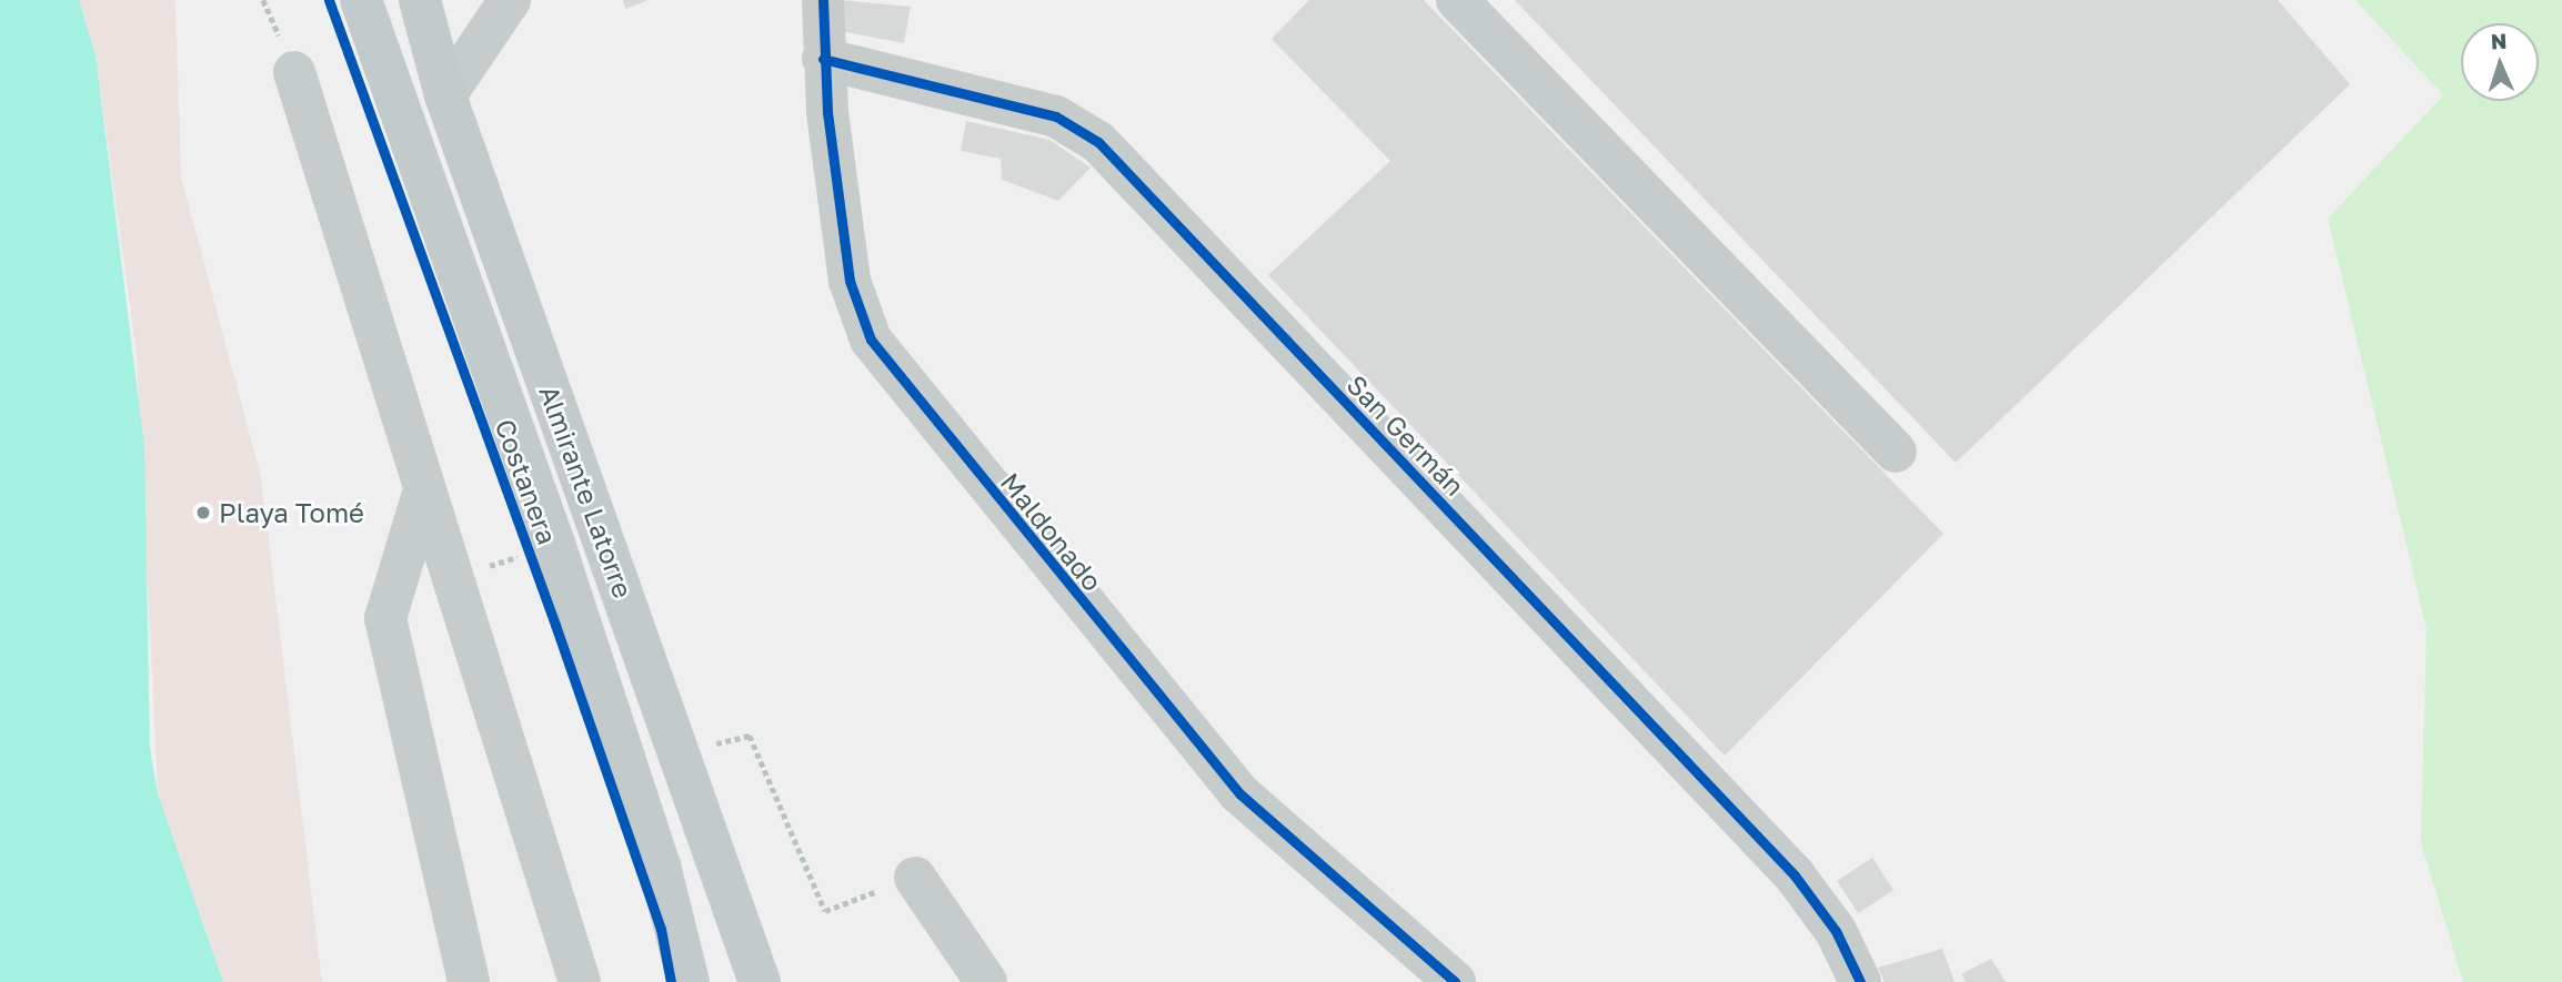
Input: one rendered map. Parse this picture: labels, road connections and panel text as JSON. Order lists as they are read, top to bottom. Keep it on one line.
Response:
{"streets":{"main road":["Almirante Latorre"],"street":["San Germán","Maldonado"],"cycle path":["Costanera"]},"crossings":[["San Germán","Maldonado"]],"places":["Playa Tomé"],"north":"top"}
